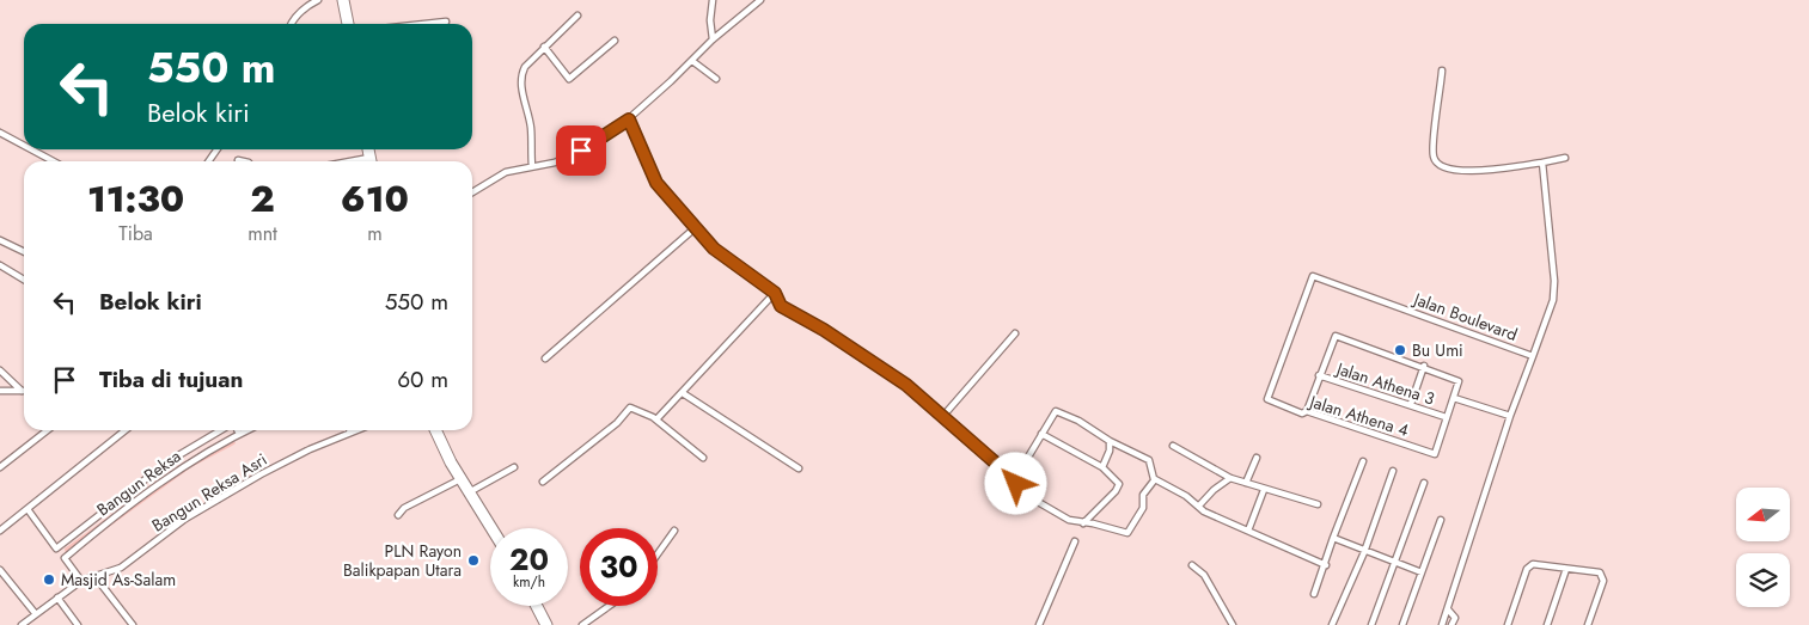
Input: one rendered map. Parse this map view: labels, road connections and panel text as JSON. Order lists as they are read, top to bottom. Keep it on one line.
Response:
{"streets":{"street":["Jalan Boulevard","Jalan Athena 3","Jalan Athena 4","Bangun Reksa","Bangun Reksa Asri"]},"crossings":[["Jalan Boulevard","Jalan Athena 4"],["Jalan Athena 3","Jalan Athena 4"],["Bangun Reksa","Bangun Reksa Asri"]],"places":["Bu Umi","PLN Rayon Balikpapan Utara","Masjid As-Salam"],"north":"left","page":{"turn":["550 m","Belok kiri"],"eta":["11:30","Tiba","2","mnt","610","m"],"list":[{"name":"Belok kiri","value":"550 m"},{"name":"Tiba di tujuan","value":"60 m"}],"speed":"20 km/h","limit":"30"}}
